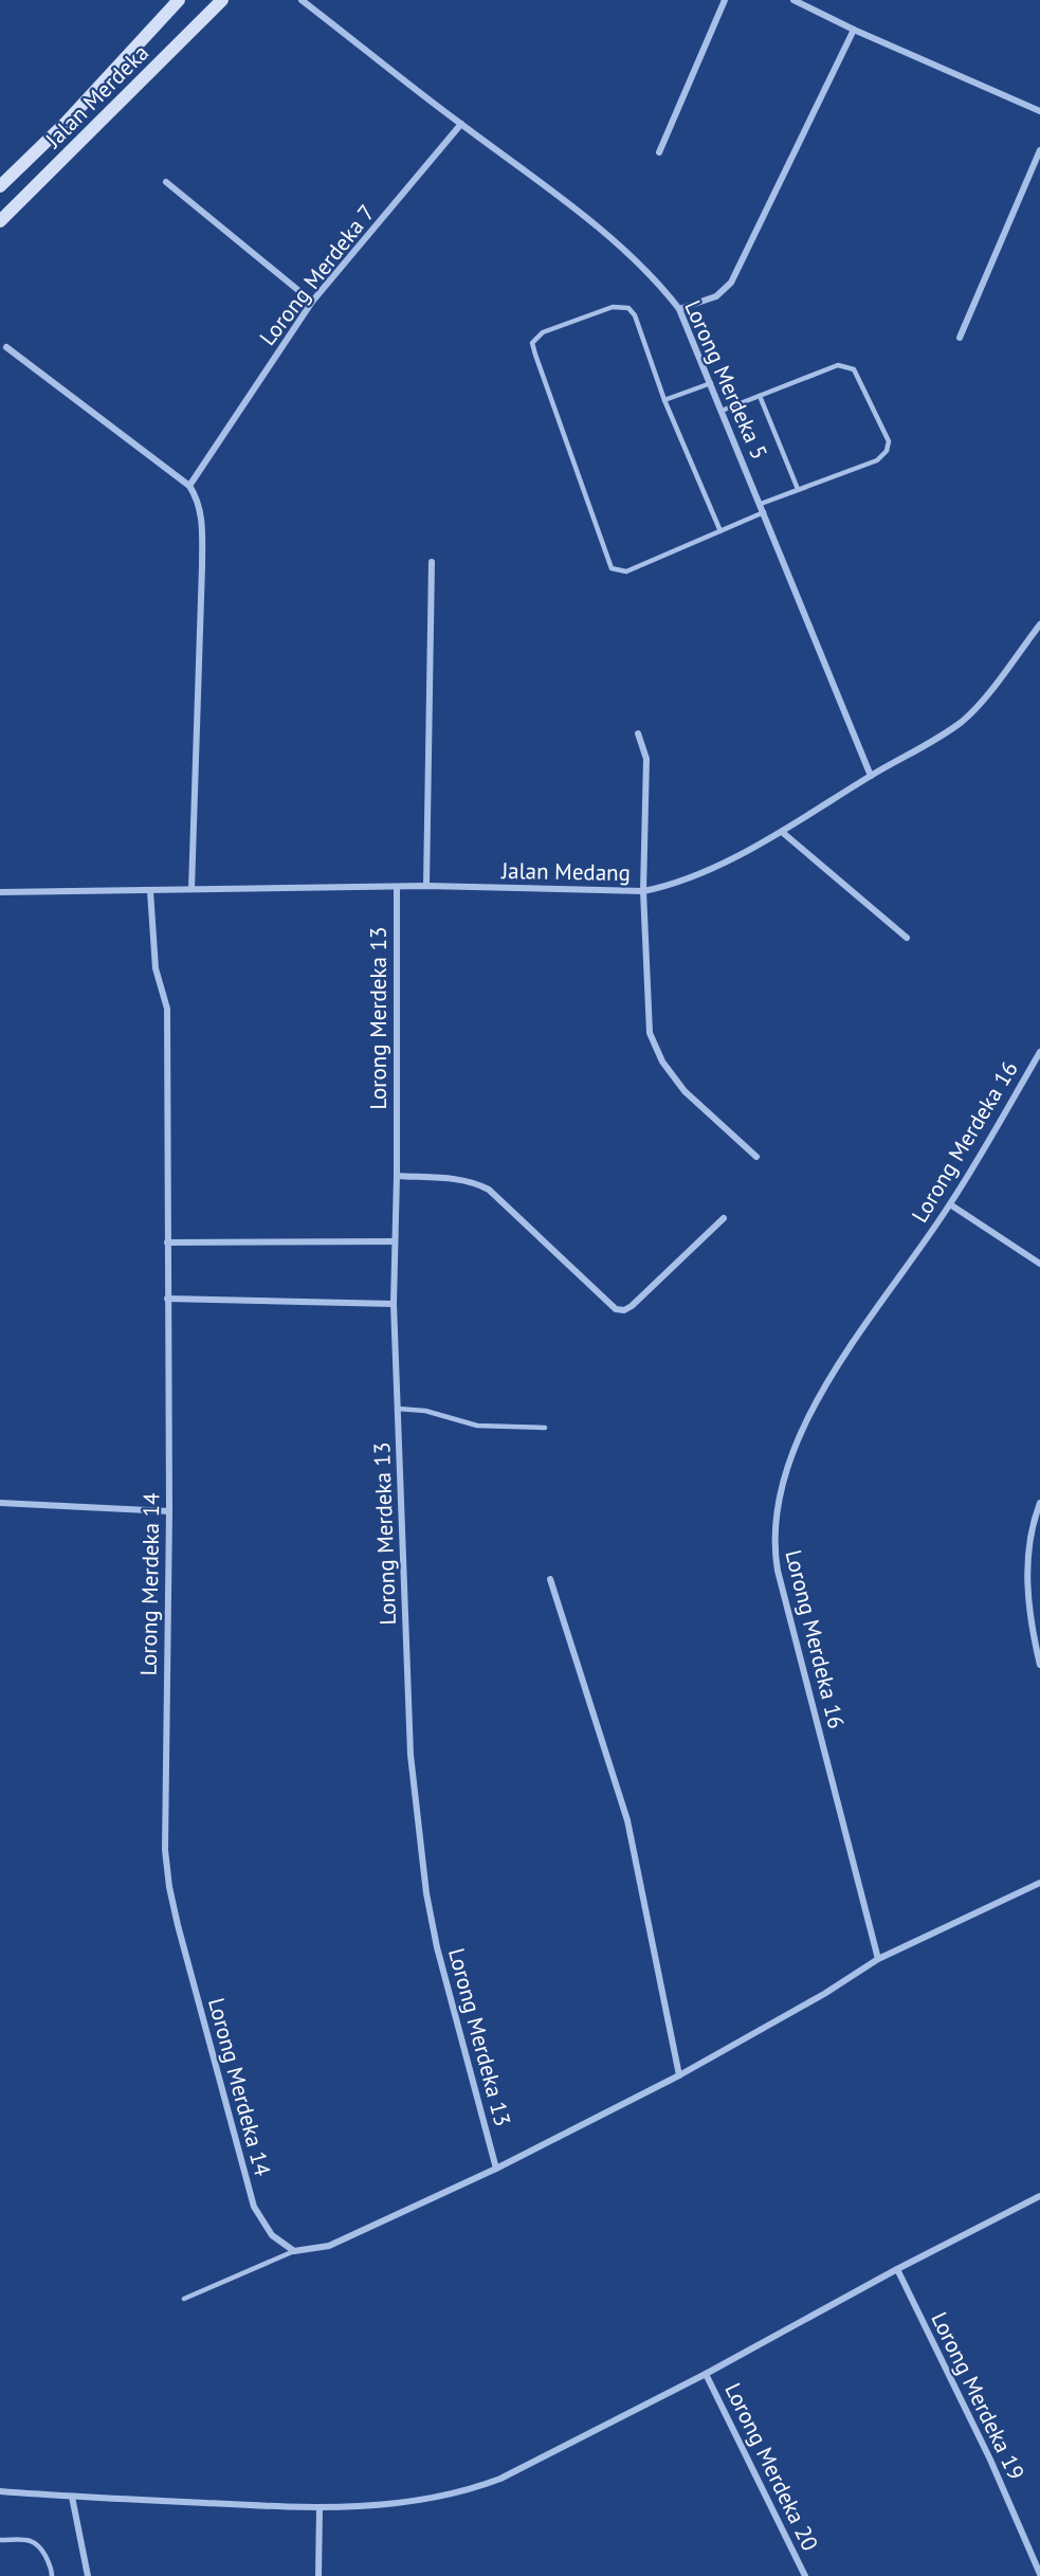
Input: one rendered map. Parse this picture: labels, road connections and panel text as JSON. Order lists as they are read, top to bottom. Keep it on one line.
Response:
{"streets":{"main road":["Jalan Merdeka"],"street":["Lorong Merdeka 7","Lorong Merdeka 5","Jalan Medang","Lorong Merdeka 13","Lorong Merdeka 16","Lorong Merdeka 14","Lorong Merdeka 19","Lorong Merdeka 20"]},"crossings":[["Lorong Merdeka 7","Lorong Merdeka 5"],["Lorong Merdeka 5","Jalan Medang"],["Jalan Medang","Lorong Merdeka 13"],["Jalan Medang","Lorong Merdeka 14"]]}
